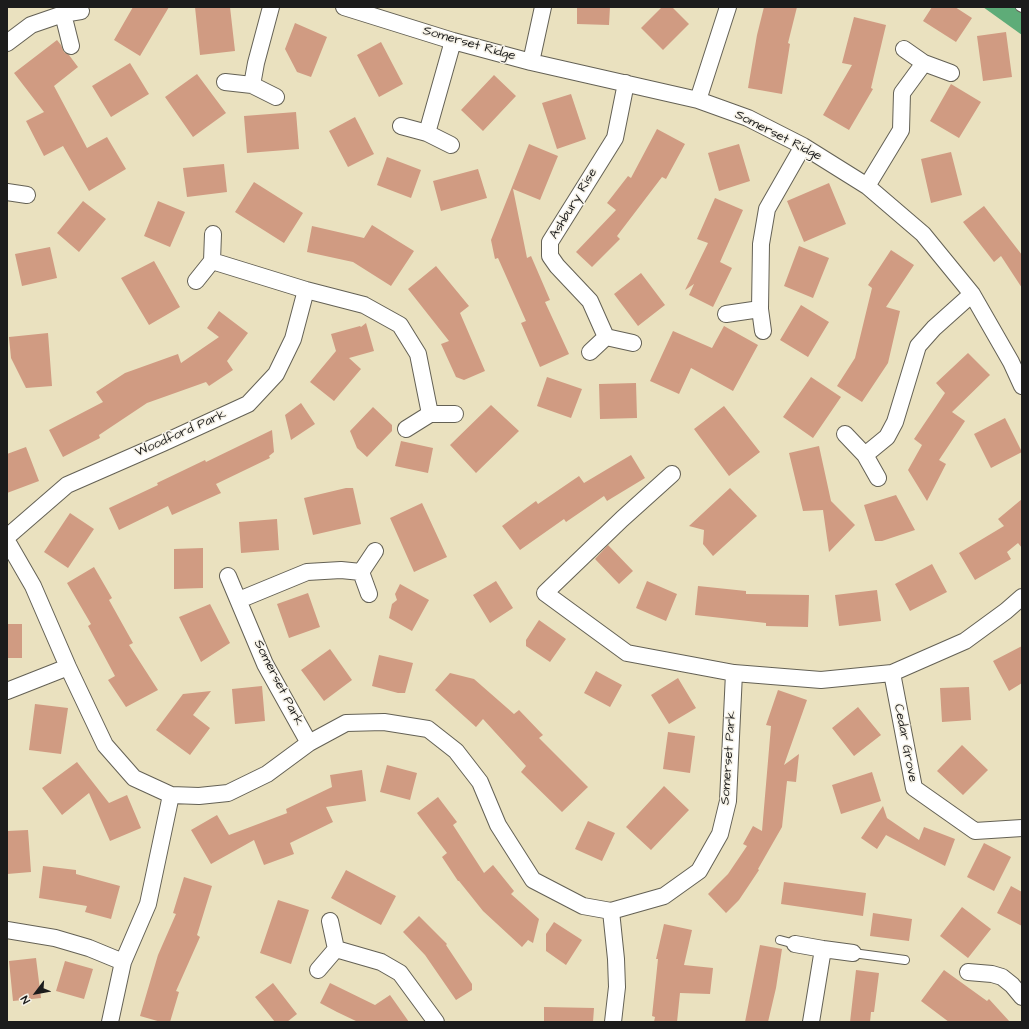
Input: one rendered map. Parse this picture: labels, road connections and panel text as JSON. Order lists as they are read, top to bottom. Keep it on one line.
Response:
{"streets":{"street":["Somerset Ridge","Ashbury Rise","Woodford Park","Somerset Park","Cedar Grove"]},"crossings":[["Somerset Ridge","Ashbury Rise"]],"north":"bottom left"}
